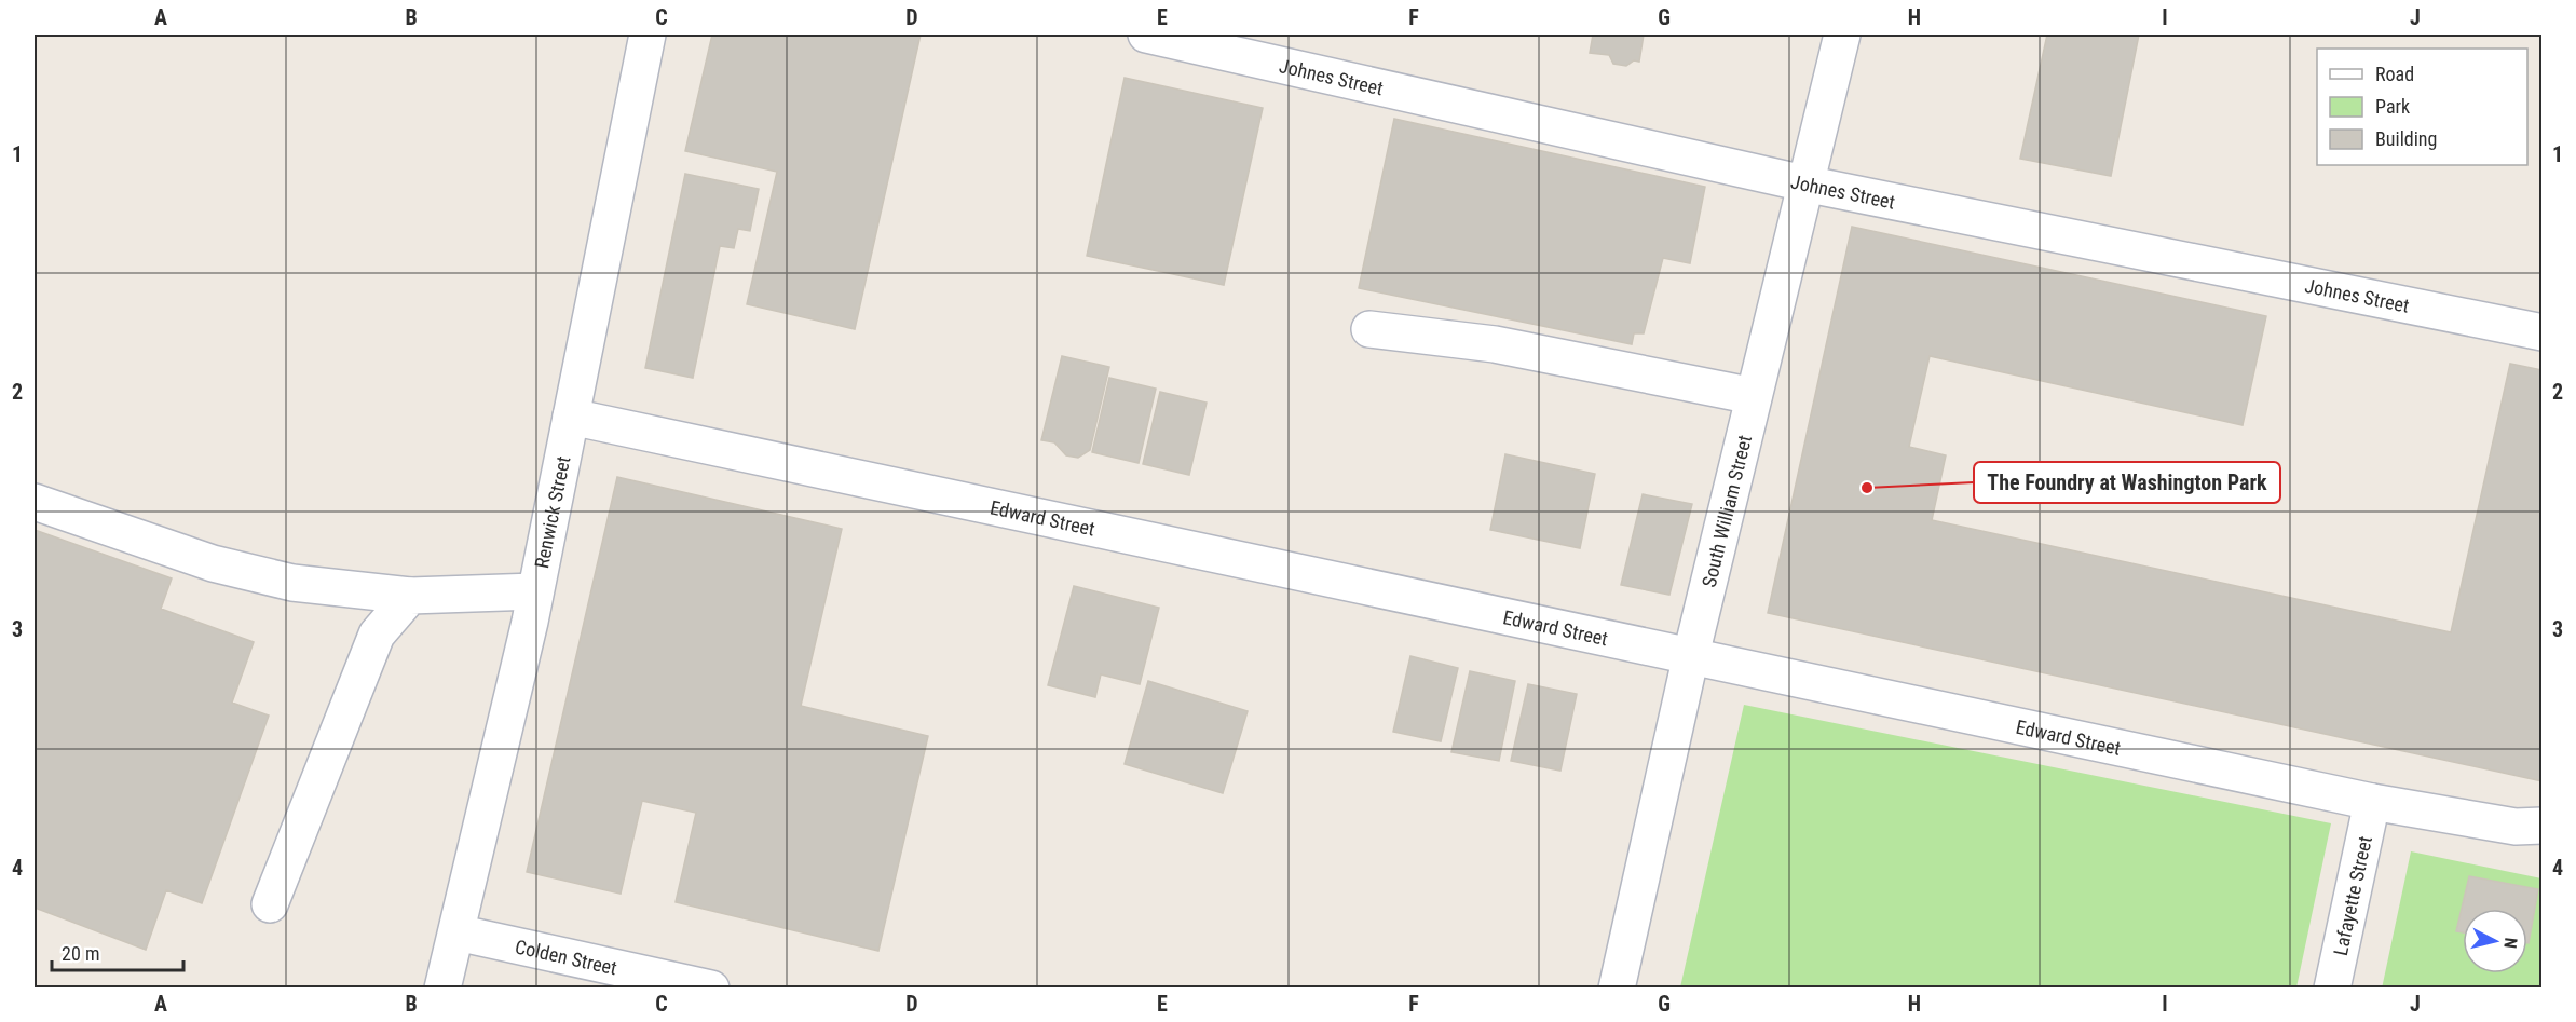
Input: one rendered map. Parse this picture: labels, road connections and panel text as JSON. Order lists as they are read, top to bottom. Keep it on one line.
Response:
{"streets":{"street":["Johnes Street","South William Street","Renwick Street","Edward Street","Lafayette Street","Colden Street"]},"crossings":[["Johnes Street","South William Street"],["South William Street","Edward Street"],["Renwick Street","Edward Street"],["Renwick Street","Colden Street"],["Edward Street","Lafayette Street"]],"places":["The Foundry at Washington Park"],"legend":["Road","Park","Building"],"scale_bar":"20 m","north":"right","grid":{"columns":["A","B","C","D","E","F","G","H","I","J"],"rows":["1","2","3","4"]}}
